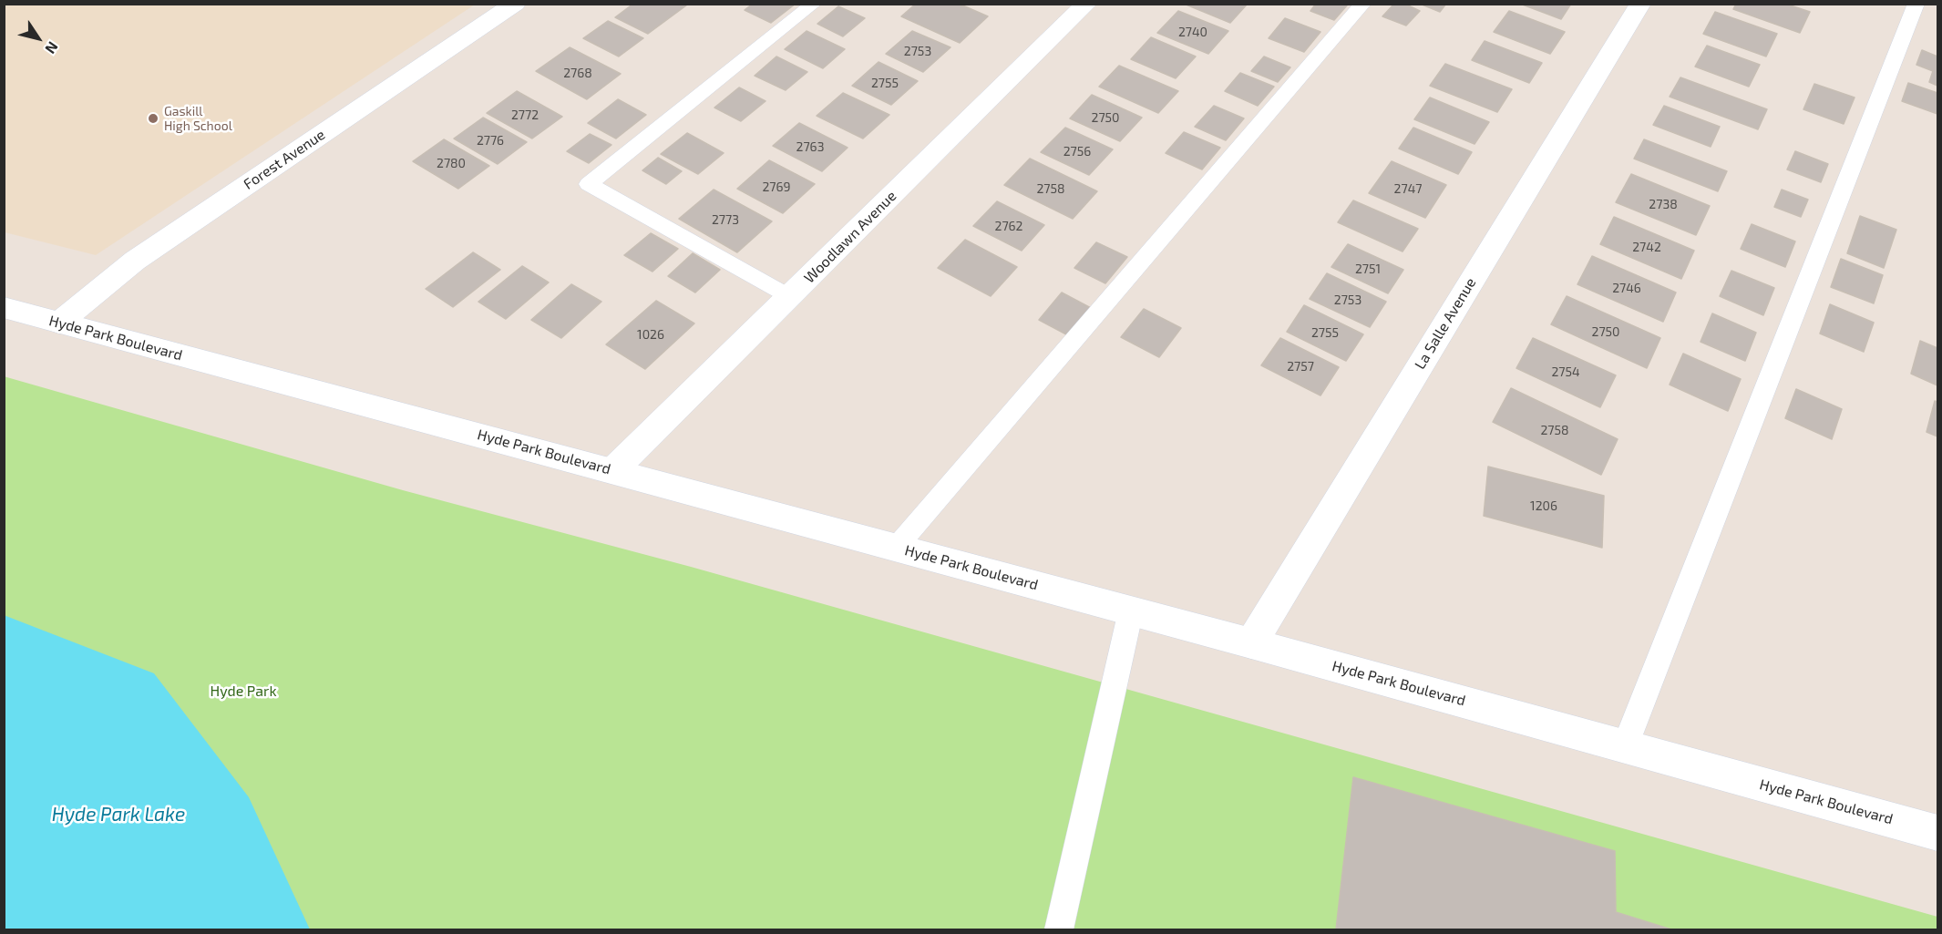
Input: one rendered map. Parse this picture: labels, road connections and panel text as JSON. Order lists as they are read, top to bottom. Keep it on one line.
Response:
{"streets":{"street":["Forest Avenue","Woodlawn Avenue","La Salle Avenue","Hyde Park Boulevard"]},"crossings":[["Forest Avenue","Hyde Park Boulevard"],["Woodlawn Avenue","Hyde Park Boulevard"],["La Salle Avenue","Hyde Park Boulevard"]],"water":["Hyde Park Lake"],"parks":["Hyde Park"],"places":["Gaskill High School"],"house_numbers":["2740","2753","2768","2755","2772","2750","2776","2763","2756","2780","2769","2758","2747","2738","2773","2762","2742","2751","2746","2753","2750","2755","1026","2757","2754","2758","1206"],"north":"bottom right"}
